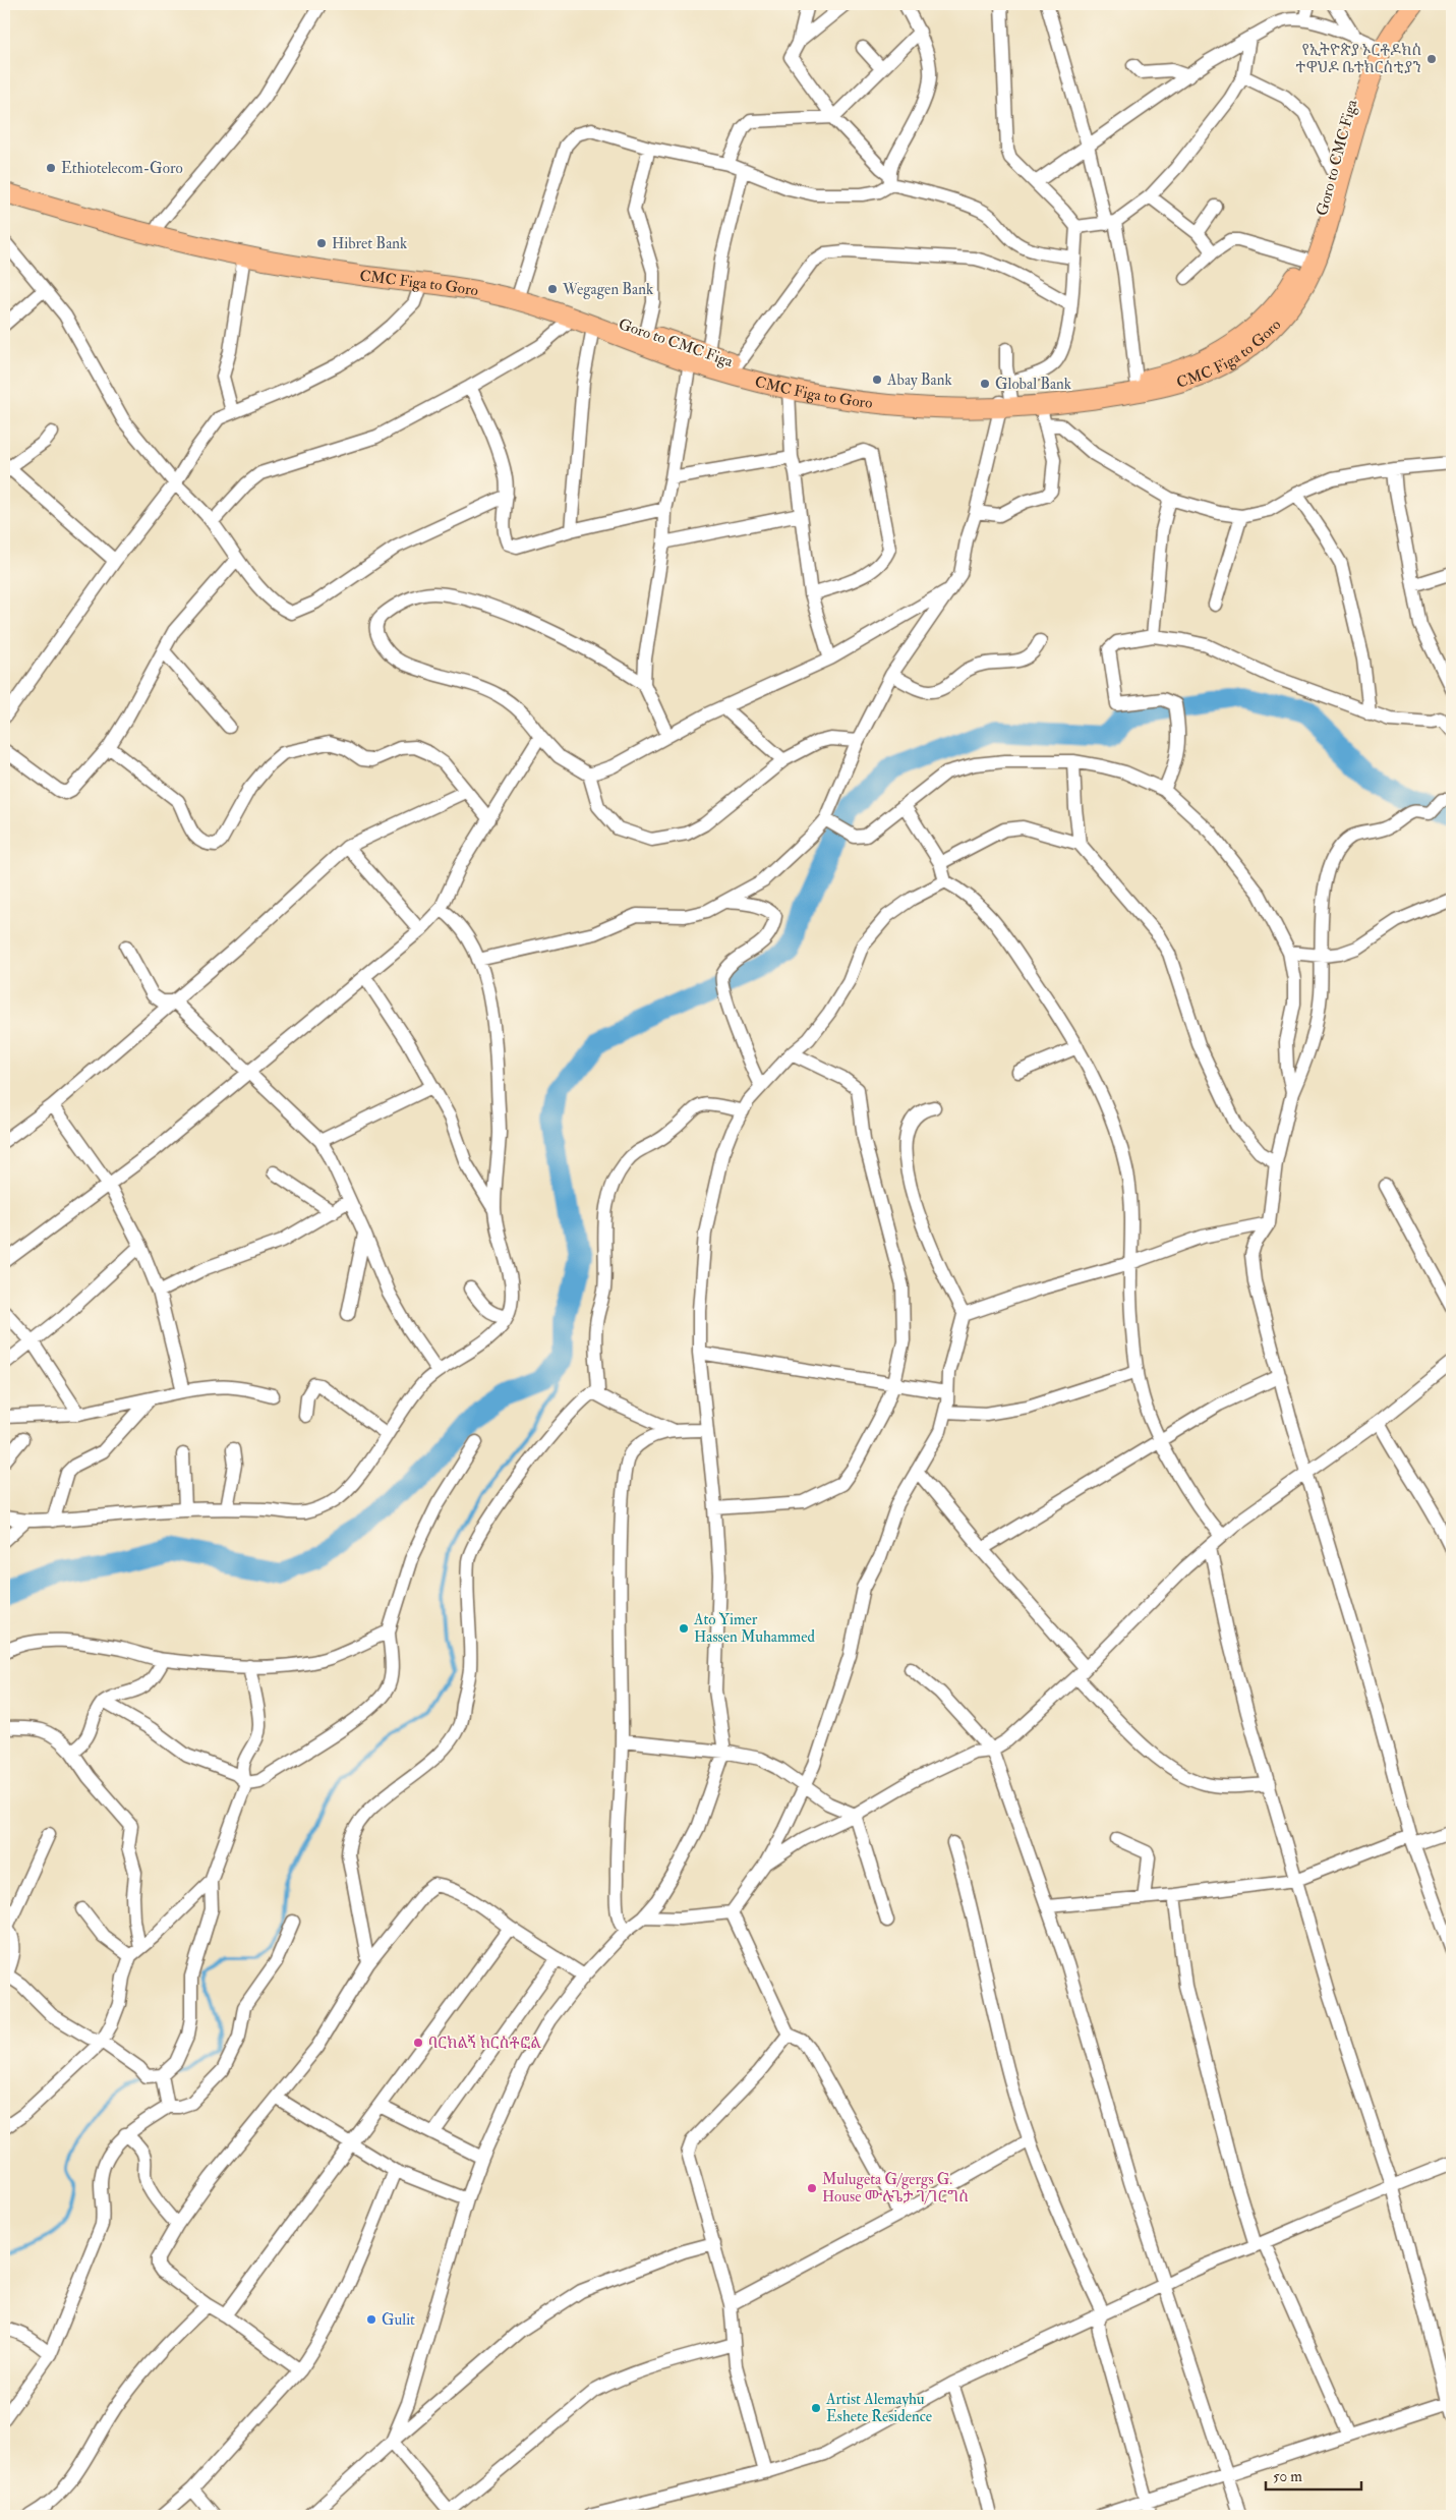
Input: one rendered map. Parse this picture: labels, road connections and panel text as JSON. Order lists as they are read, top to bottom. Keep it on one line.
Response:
{"streets":{"main road":["Goro to CMC Figa","CMC Figa to Goro"]},"crossings":[["Goro to CMC Figa","CMC Figa to Goro"]],"places":["የኢትዮጵያ ኦርቶዶክስ ተዋህዶ ቤተክርስቲያን","Ethiotelecom-Goro","Hibret Bank","Wegagen Bank","Abay Bank","Global Bank","Ato Yimer Hassen Muhammed","ባርክልኝ ክርስቶፎል","Mulugeta G/gergs G. House ሙሉጌታ ገ/ገርግስ","Gulit","Artist Alemayhu Eshete Residence"],"scale_bar":"50 m"}
